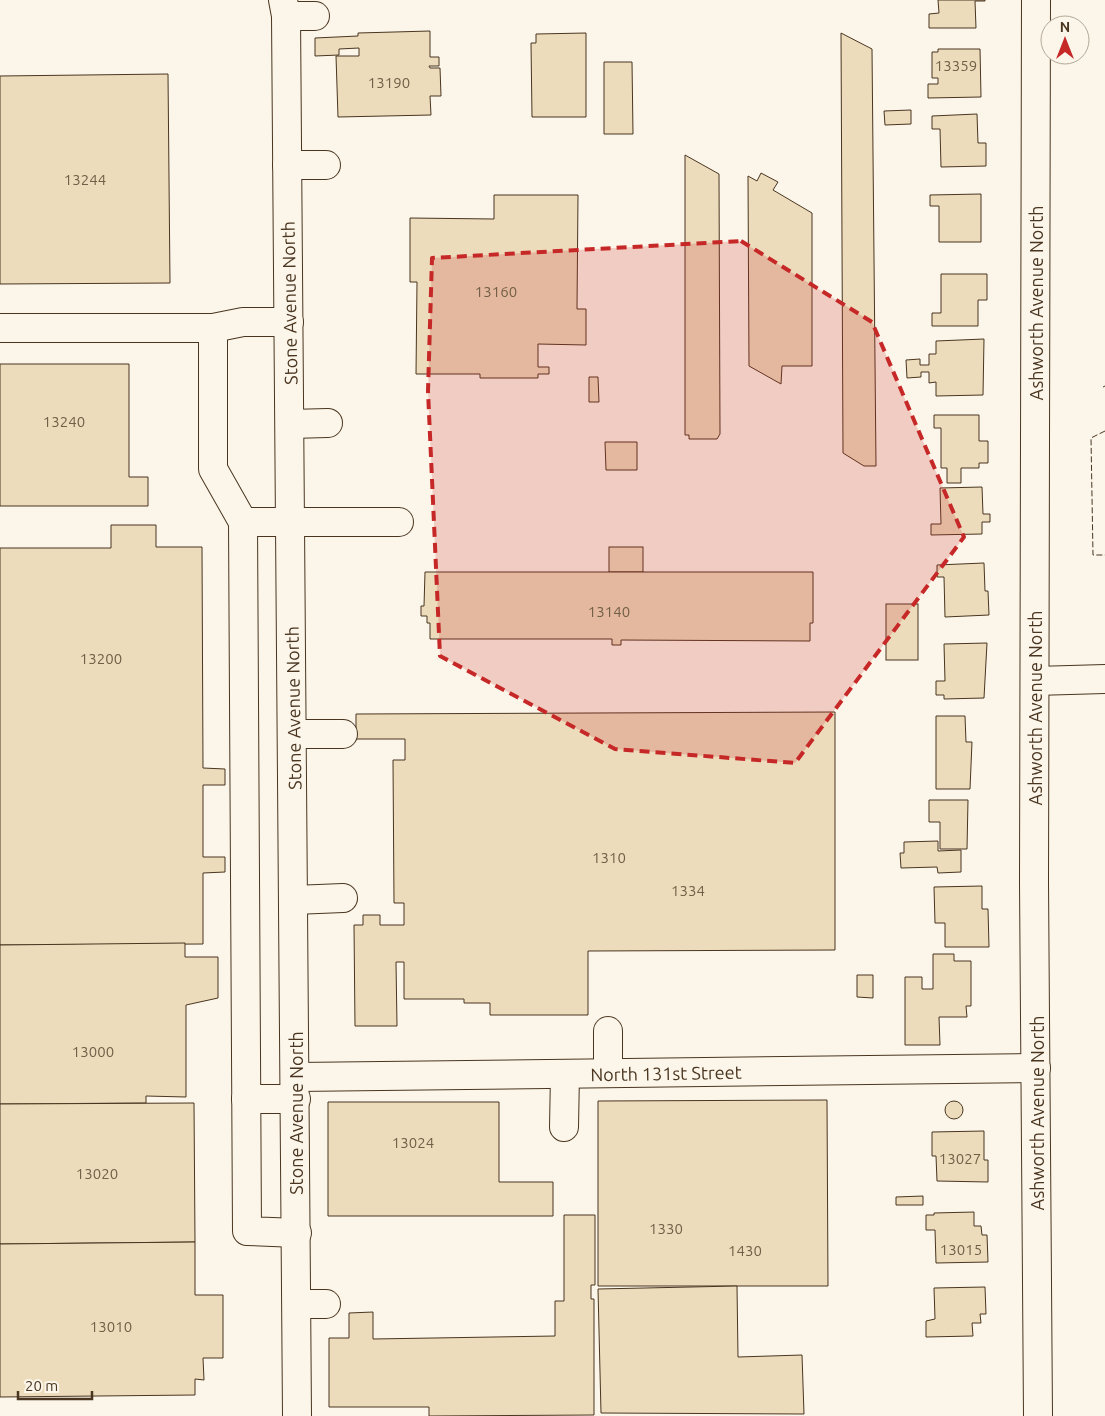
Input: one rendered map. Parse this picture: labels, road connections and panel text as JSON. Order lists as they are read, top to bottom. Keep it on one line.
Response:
{"streets":{"street":["Stone Avenue North","Ashworth Avenue North","North 131st Street"]},"crossings":[["Stone Avenue North","North 131st Street"],["Ashworth Avenue North","North 131st Street"]],"house_numbers":["13359","13190","13244","13160","13240","13140","13200","1310","1334","13000","13024","13027","13020","1330","13015","1430","13010"],"scale_bar":"20 m","north":"top"}
